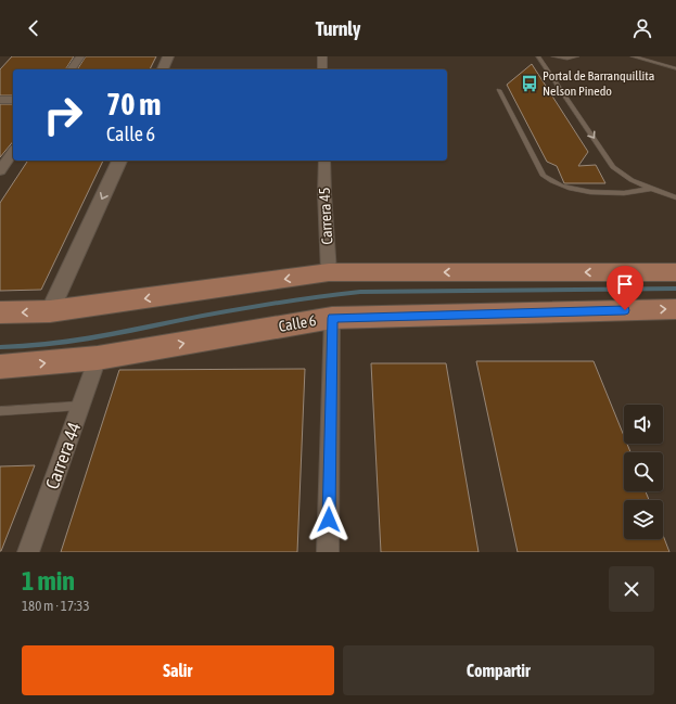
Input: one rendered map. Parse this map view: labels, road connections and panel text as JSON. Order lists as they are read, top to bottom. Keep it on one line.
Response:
{"streets":{"main road":["Calle 6"],"street":["Carrera 45","Carrera 44"]},"crossings":[["Calle 6","Carrera 44"]],"places":{"bus stop":["Portal de Barranquillita Nelson Pinedo"]},"page":{"header":"Turnly","turn":["70 m","Calle 6"],"heading":["1 min","180 m · 17:33"],"buttons":["Salir","Compartir"]}}
